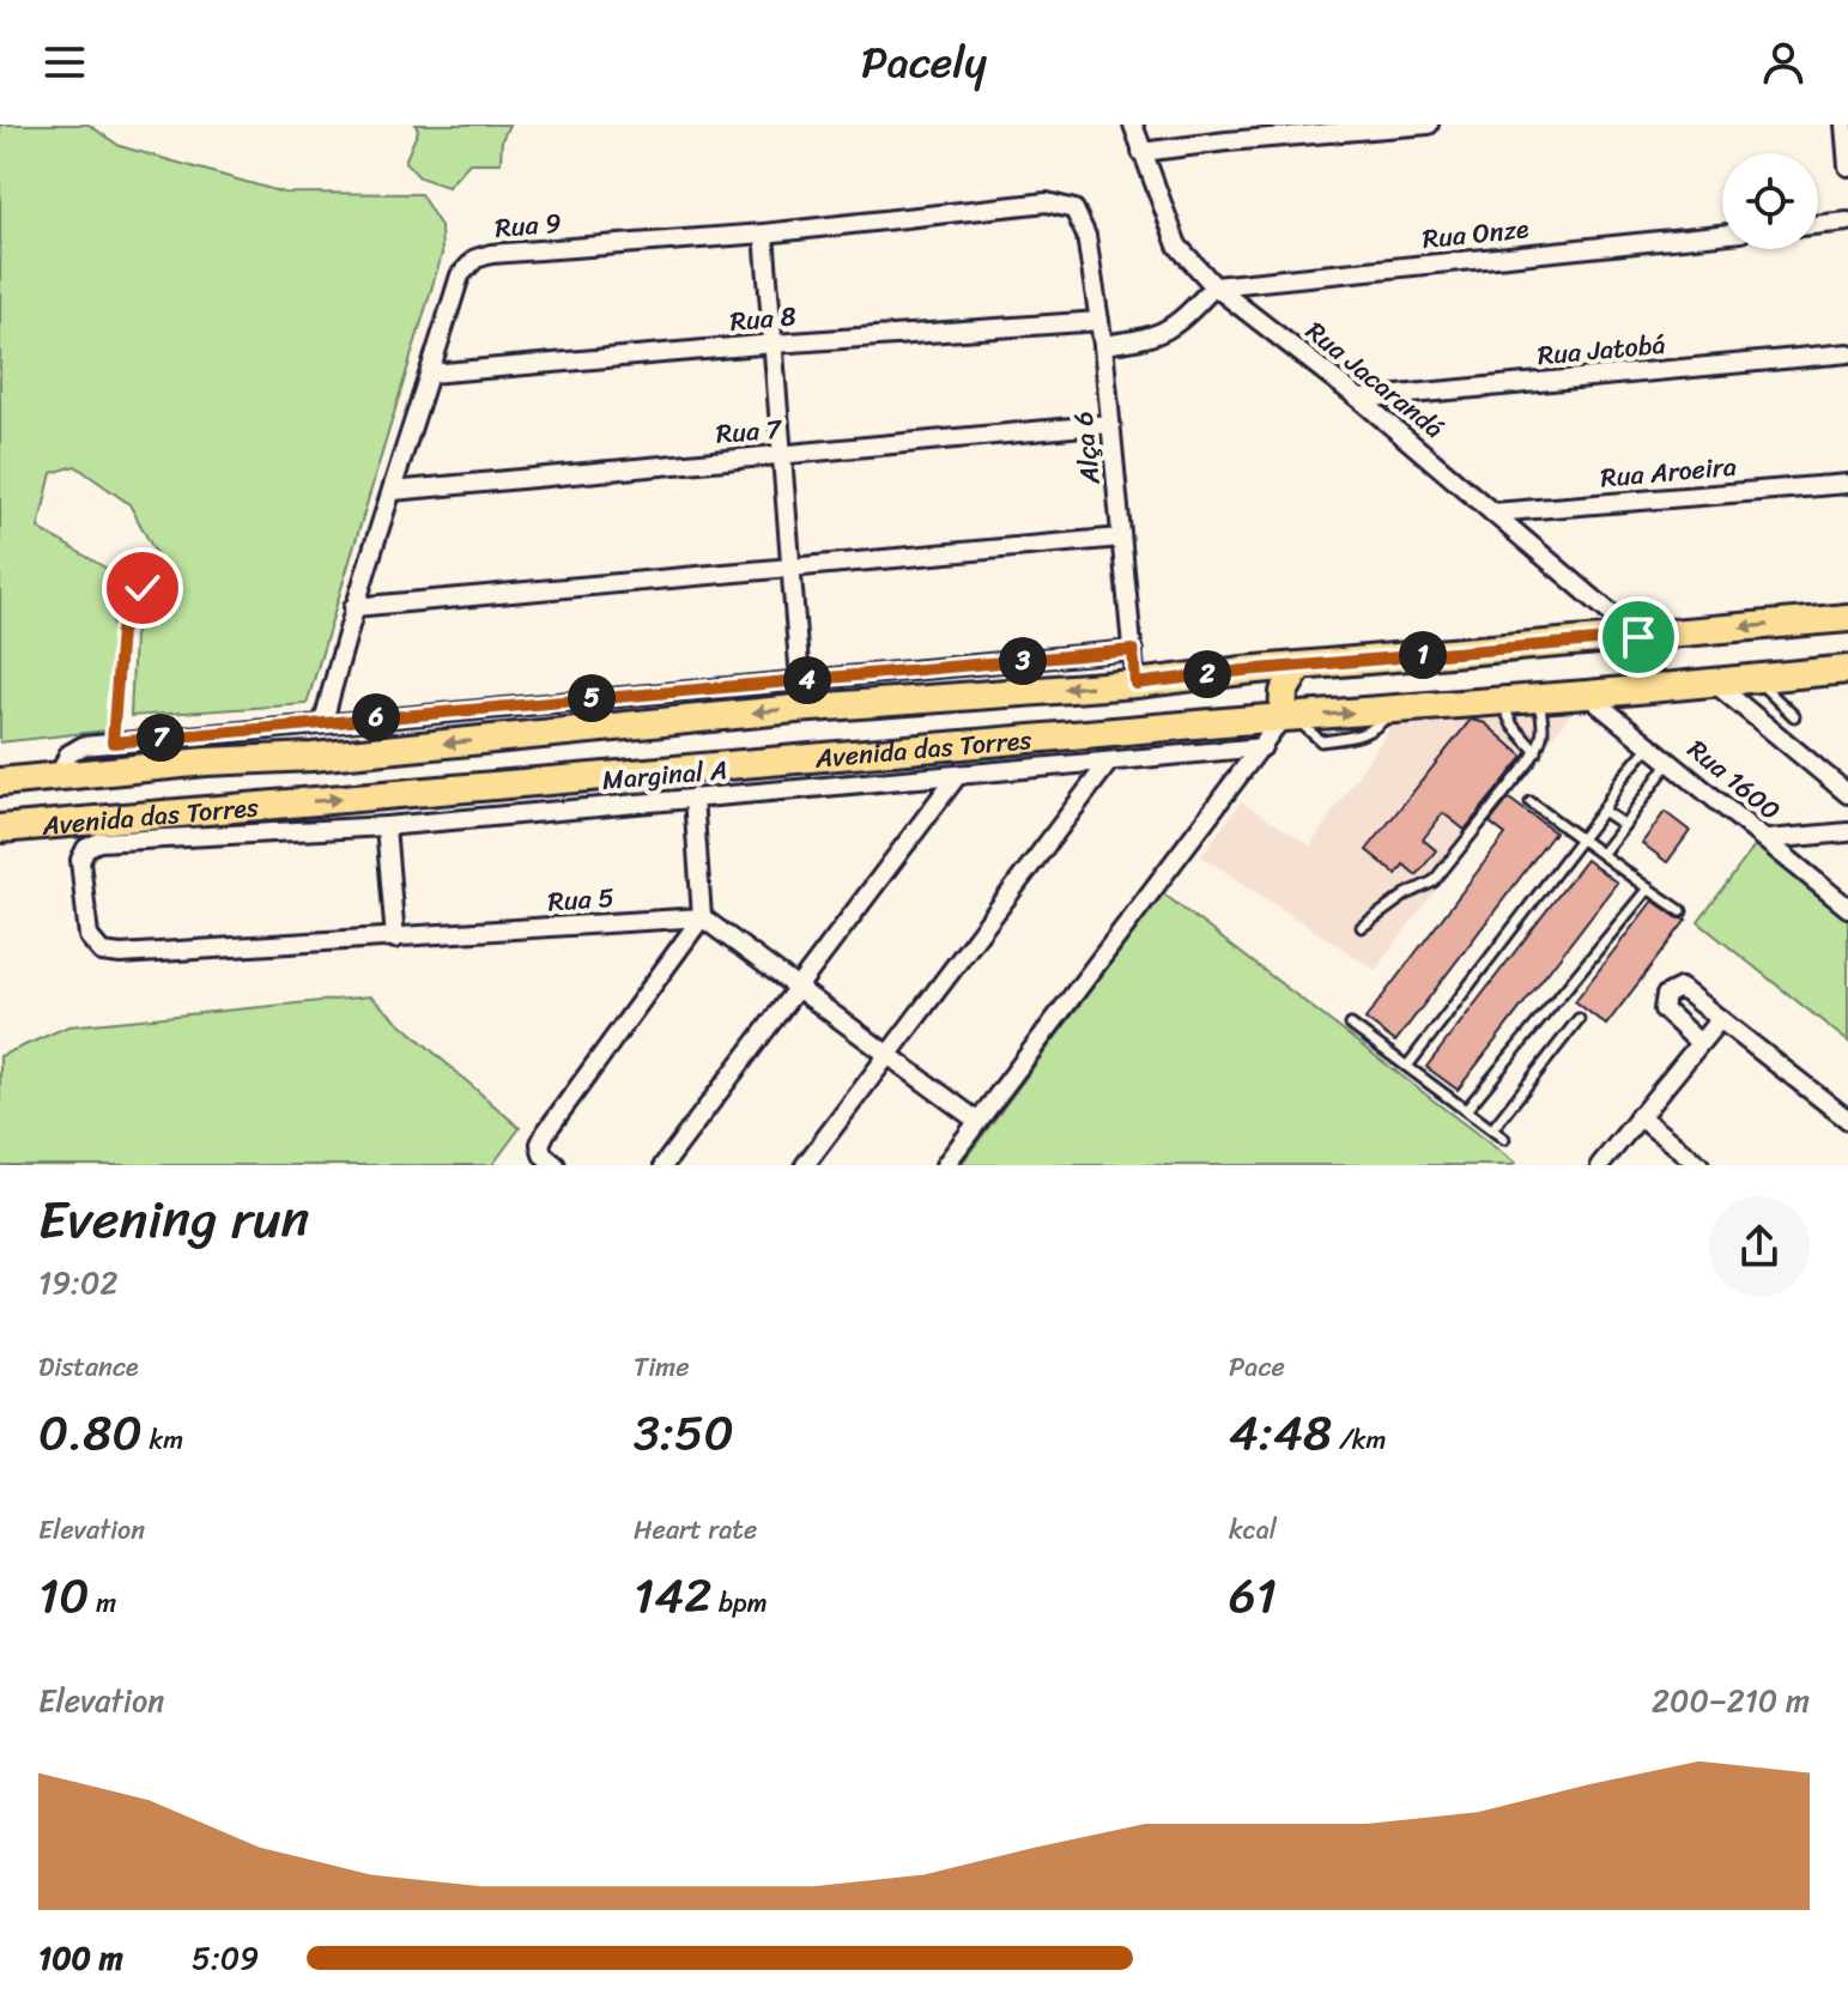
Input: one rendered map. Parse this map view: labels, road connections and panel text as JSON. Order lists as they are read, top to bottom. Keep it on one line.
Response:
{"streets":{"main road":["Avenida das Torres"],"street":["Rua 9","Rua Onze","Rua 8","Rua Jatobá","Rua Jacarandá","Rua 7","Alça 6","Rua Aroeira","Marginal A","Rua 1600","Rua 5"]},"crossings":[["Rua 9","Rua 8"],["Rua 9","Rua 7"],["Rua 9","Alça 6"],["Rua Onze","Rua Jacarandá"],["Rua 8","Alça 6"],["Rua Jatobá","Rua Jacarandá"],["Rua Jacarandá","Rua Aroeira"],["Rua Jacarandá","Avenida das Torres"],["Rua 7","Alça 6"],["Alça 6","Avenida das Torres"],["Avenida das Torres","Rua 1600"],["Marginal A","Rua 5"]],"page":{"header":"Pacely","pins":["1","3","2","4","5","6","7"],"heading":["Evening run","19:02"],"stats":[["Distance","0.80 km"],["Time","3:50"],["Pace","4:48 /km"],["Elevation","10 m"],["Heart rate","142 bpm"],["kcal","61"]],"chart":["Elevation","200–210 m"],"list":[{"name":"100 m","note":"5:09"}]}}
